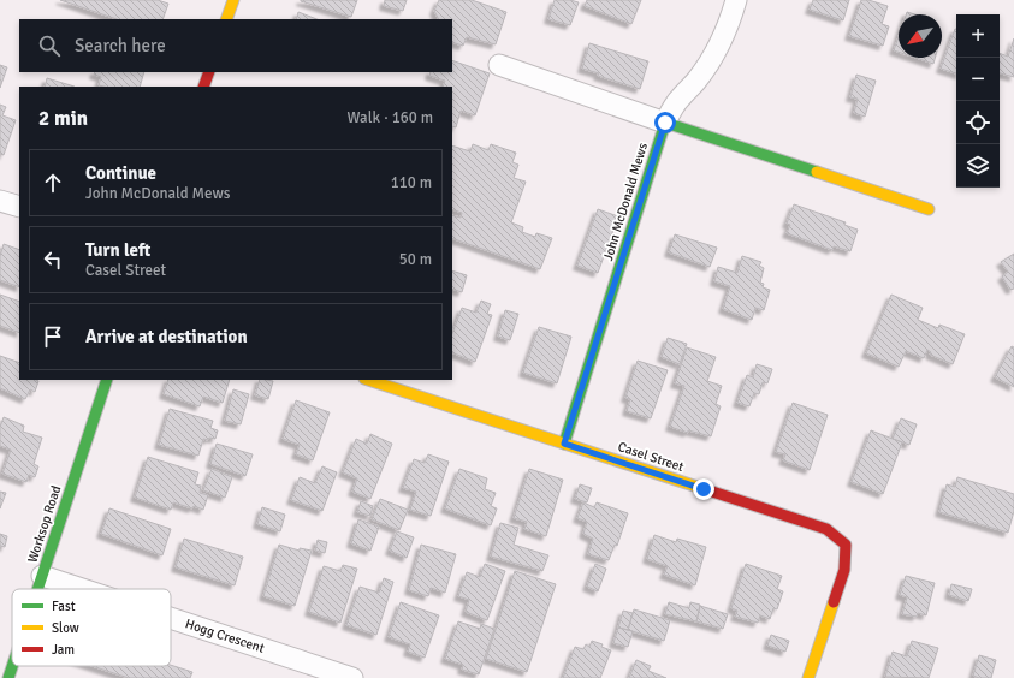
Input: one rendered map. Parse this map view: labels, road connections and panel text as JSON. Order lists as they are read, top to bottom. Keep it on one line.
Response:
{"streets":{"street":["John McDonald Mews","Casel Street","Worksop Road","Hogg Crescent"]},"crossings":[["John McDonald Mews","Casel Street"],["Worksop Road","Hogg Crescent"]],"legend":["Fast","Slow","Jam"],"north":"bottom left","page":{"map_buttons":["+","−"],"search":"Search here","heading":["2 min","Walk · 160 m"],"list":[["Continue","John McDonald Mews","110 m"],["Turn left","Casel Street","50 m"],"Arrive at destination"]}}
